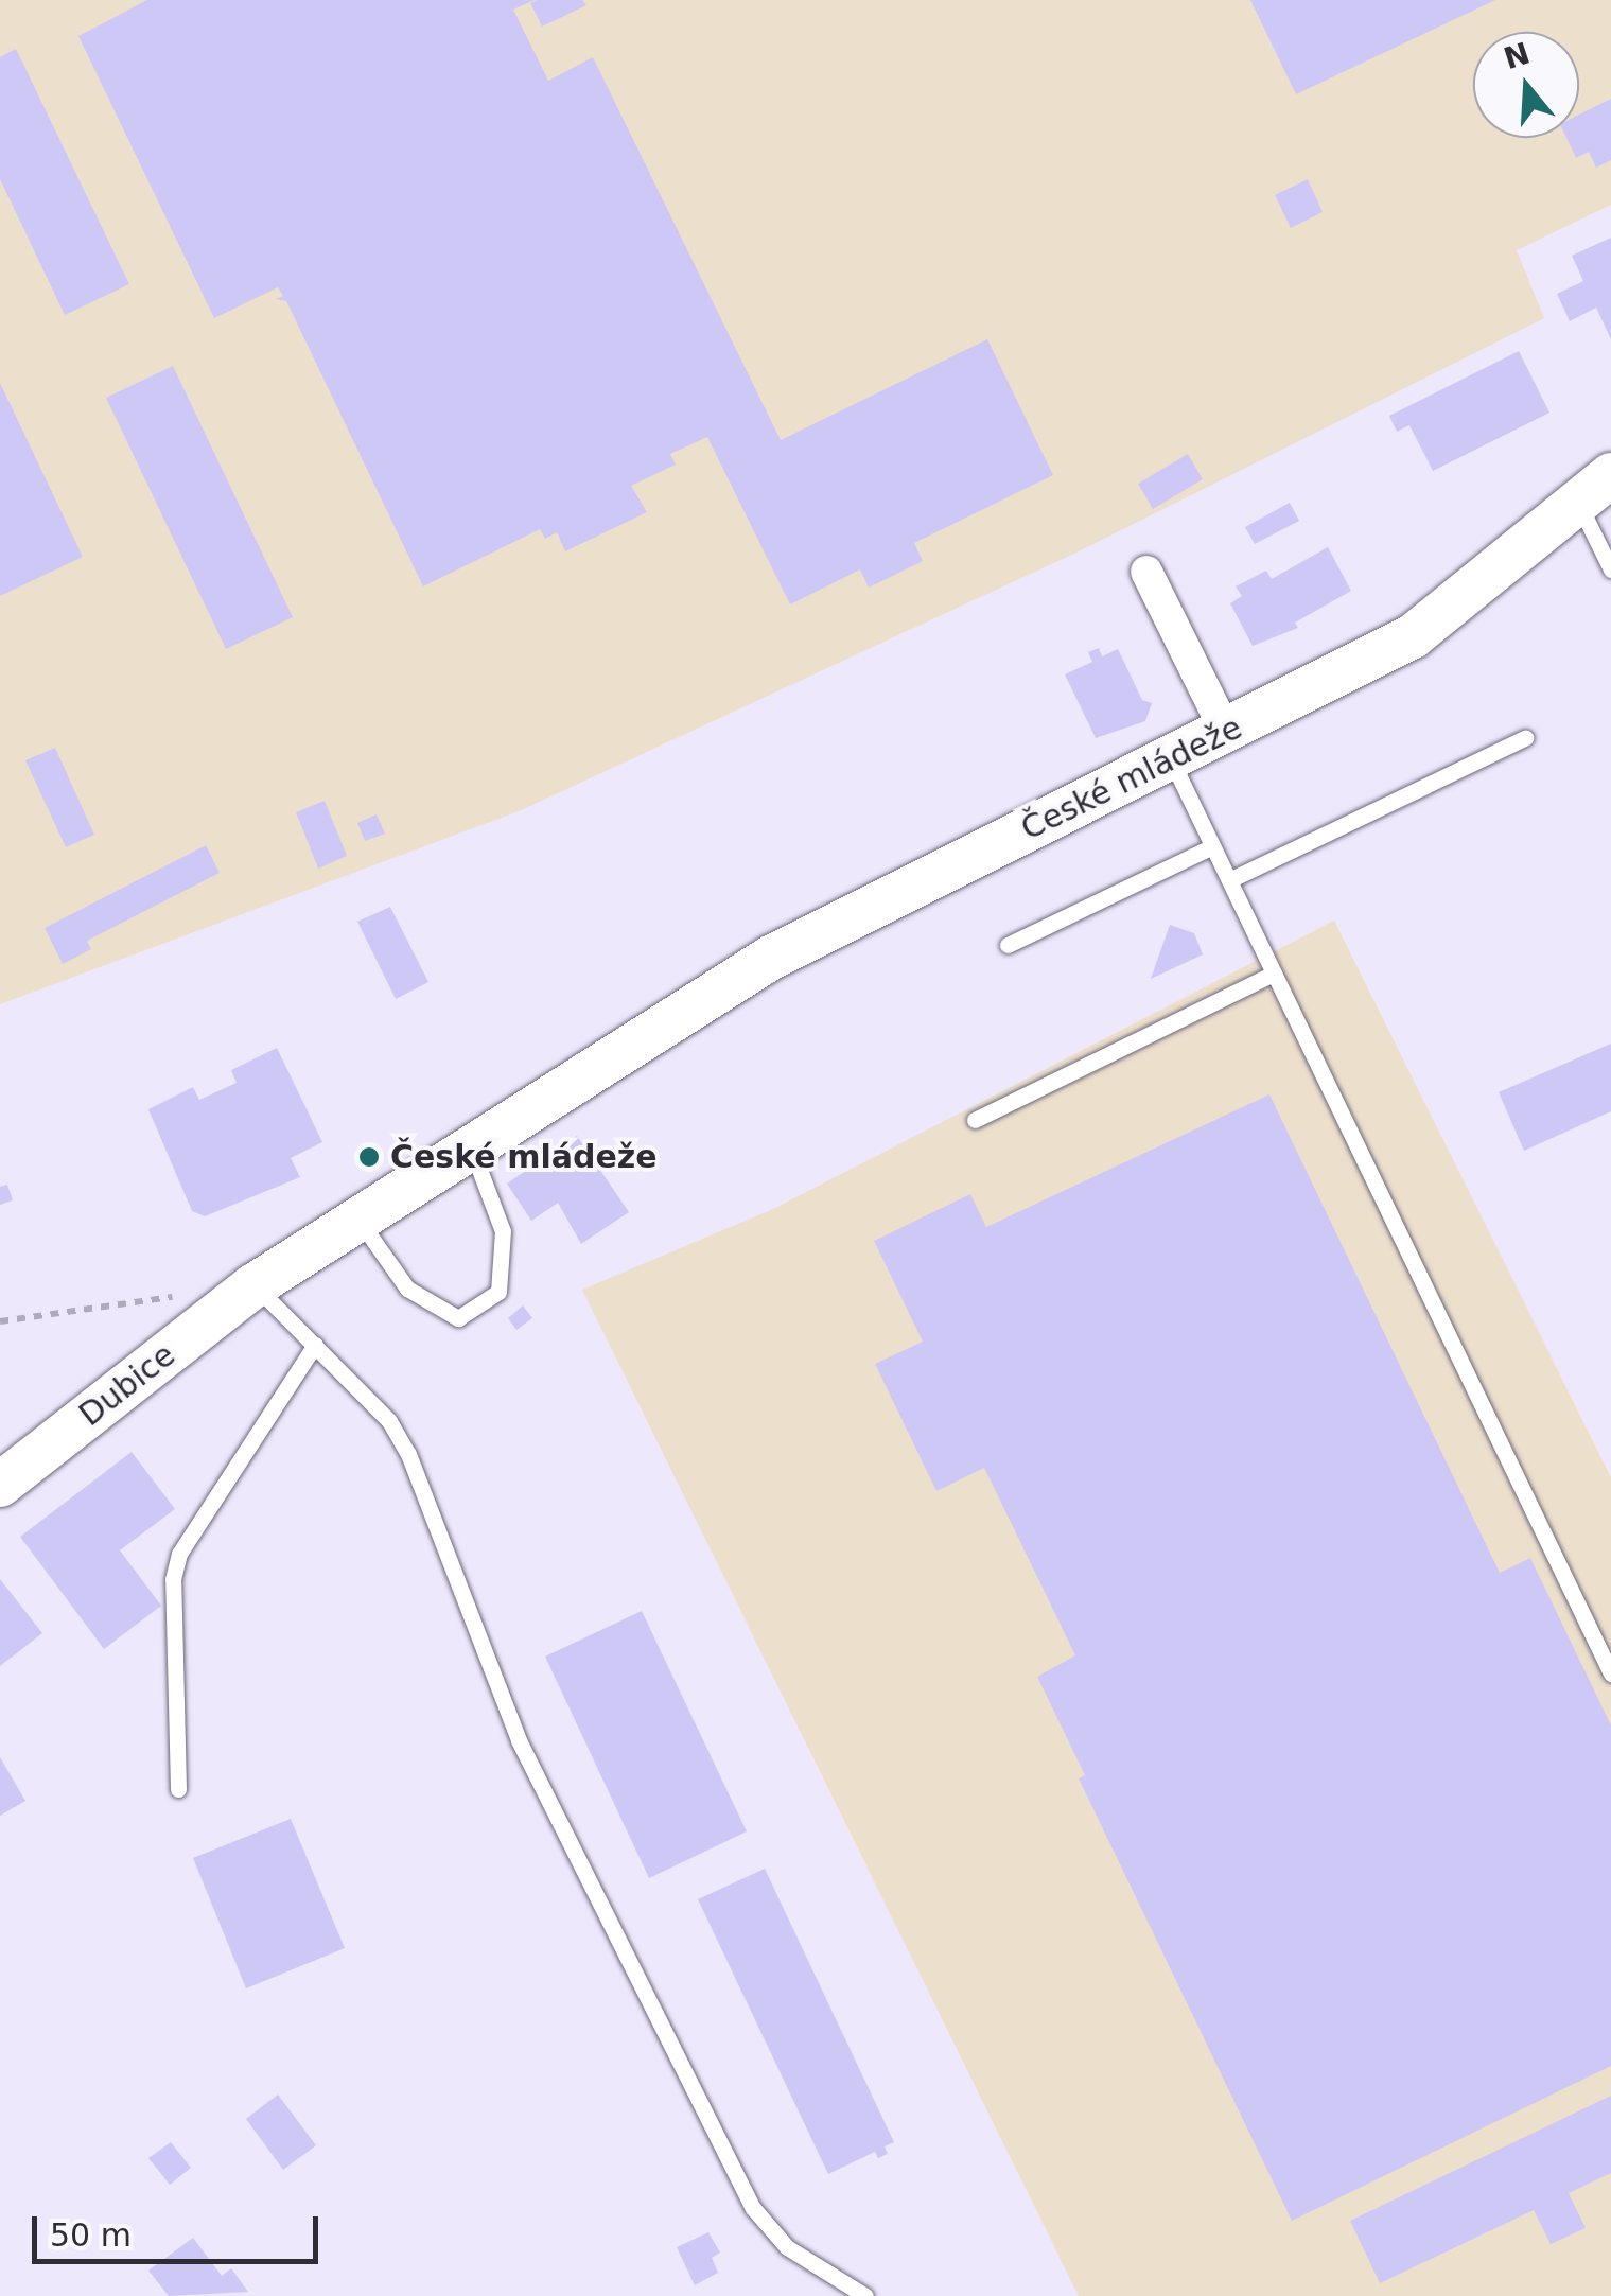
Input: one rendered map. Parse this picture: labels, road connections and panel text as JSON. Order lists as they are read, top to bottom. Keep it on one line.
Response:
{"streets":{"street":["České mládeže","Dubice"]},"crossings":[["České mládeže","Dubice"]],"places":["České mládeže"],"scale_bar":"50 m","north":"top"}
